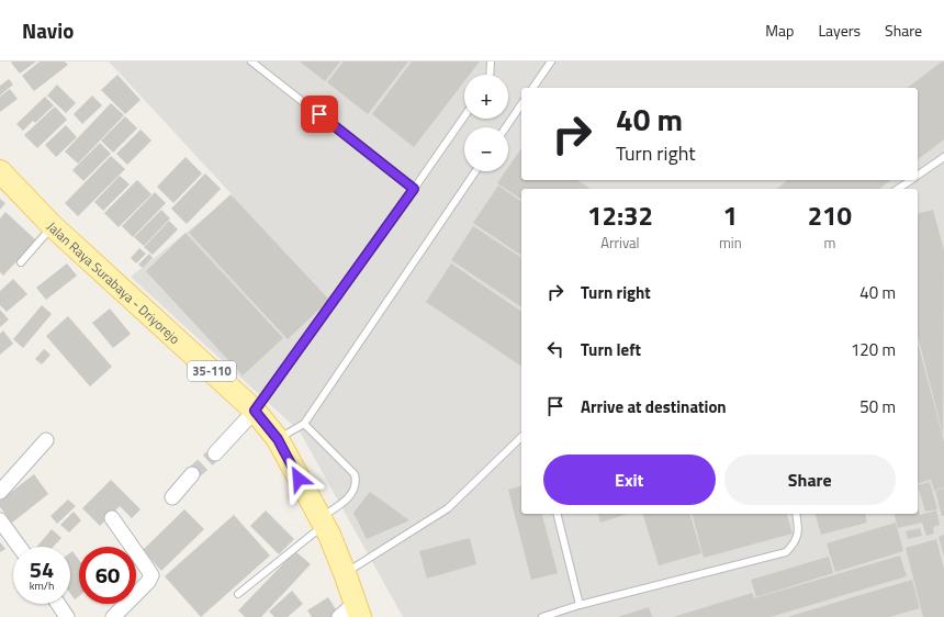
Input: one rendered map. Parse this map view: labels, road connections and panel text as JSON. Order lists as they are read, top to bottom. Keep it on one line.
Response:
{"streets":{"main road":["Jalan Raya Surabaya - Driyorejo","35-110"]},"page":{"header":"Navio","nav":["Map","Layers","Share"],"map_buttons":["+","−"],"turn":["40 m","Turn right"],"eta":["12:32","Arrival","1","min","210","m"],"list":[{"name":"Turn right","value":"40 m"},{"name":"Turn left","value":"120 m"},{"name":"Arrive at destination","value":"50 m"}],"buttons":["Exit","Share"],"speed":"54 km/h","limit":"60"}}
